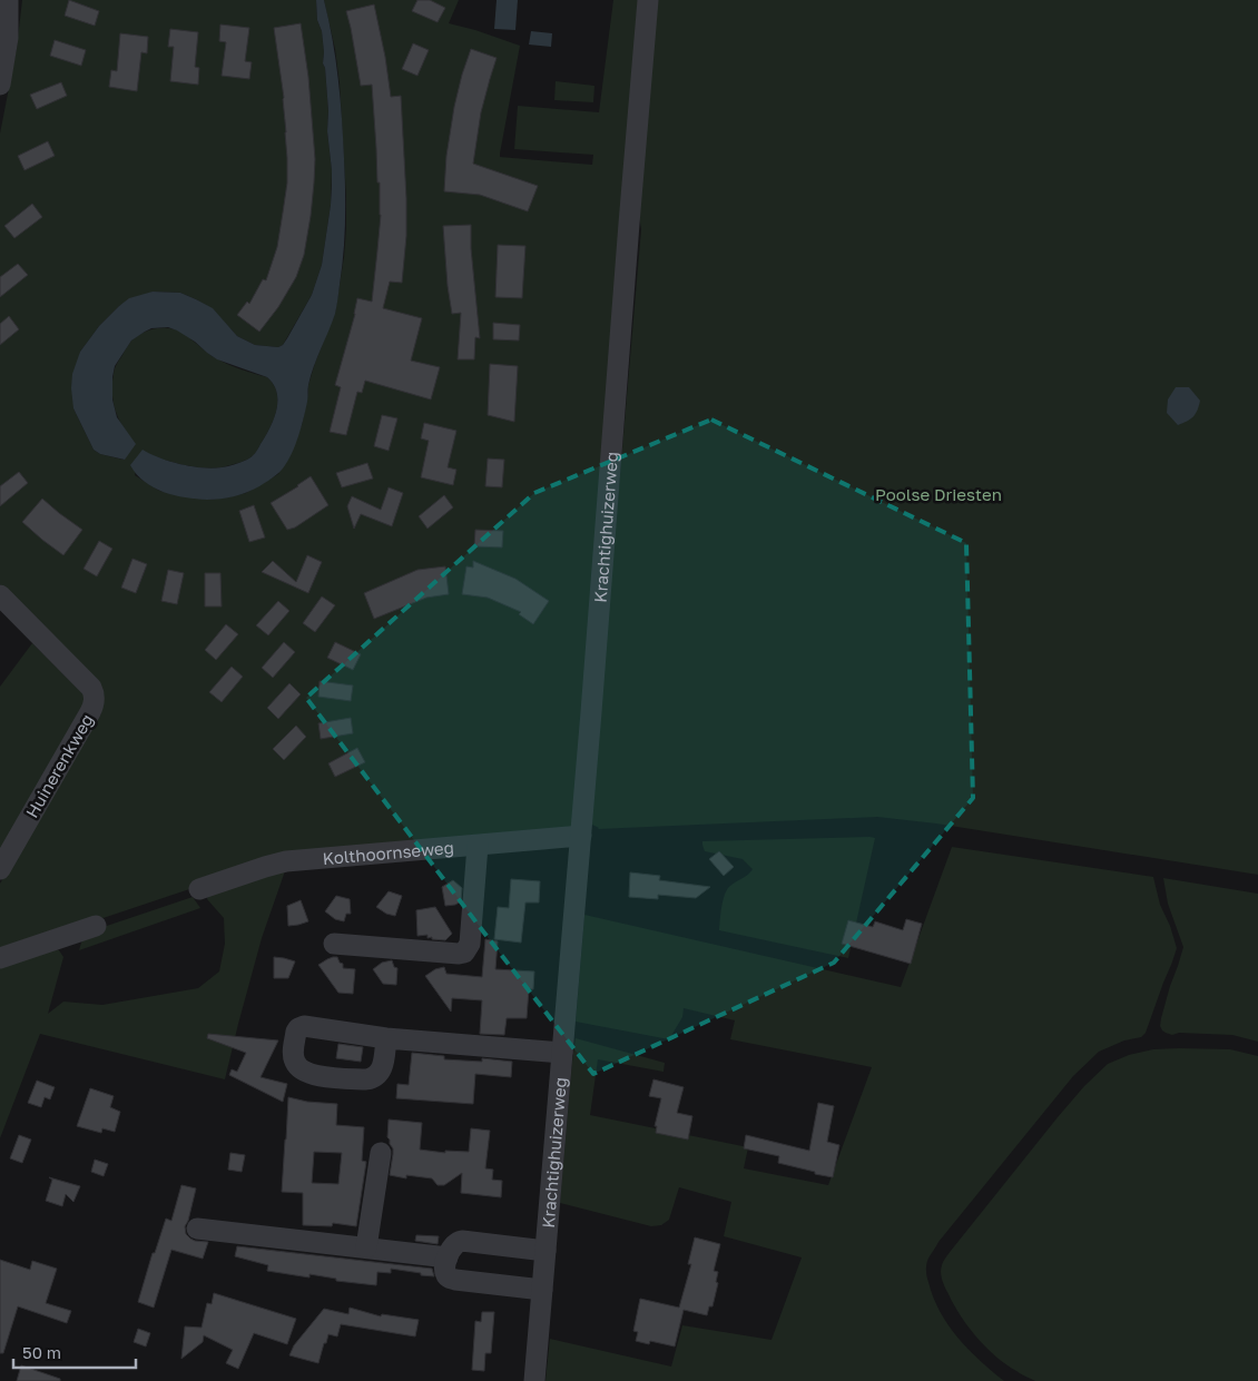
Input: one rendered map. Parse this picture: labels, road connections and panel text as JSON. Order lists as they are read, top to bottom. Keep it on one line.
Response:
{"streets":{"street":["Krachtighuizerweg","Huinerenkweg","Kolthoornseweg"]},"crossings":[["Krachtighuizerweg","Kolthoornseweg"]],"parks":["Poolse Driesten"],"scale_bar":"50 m"}
